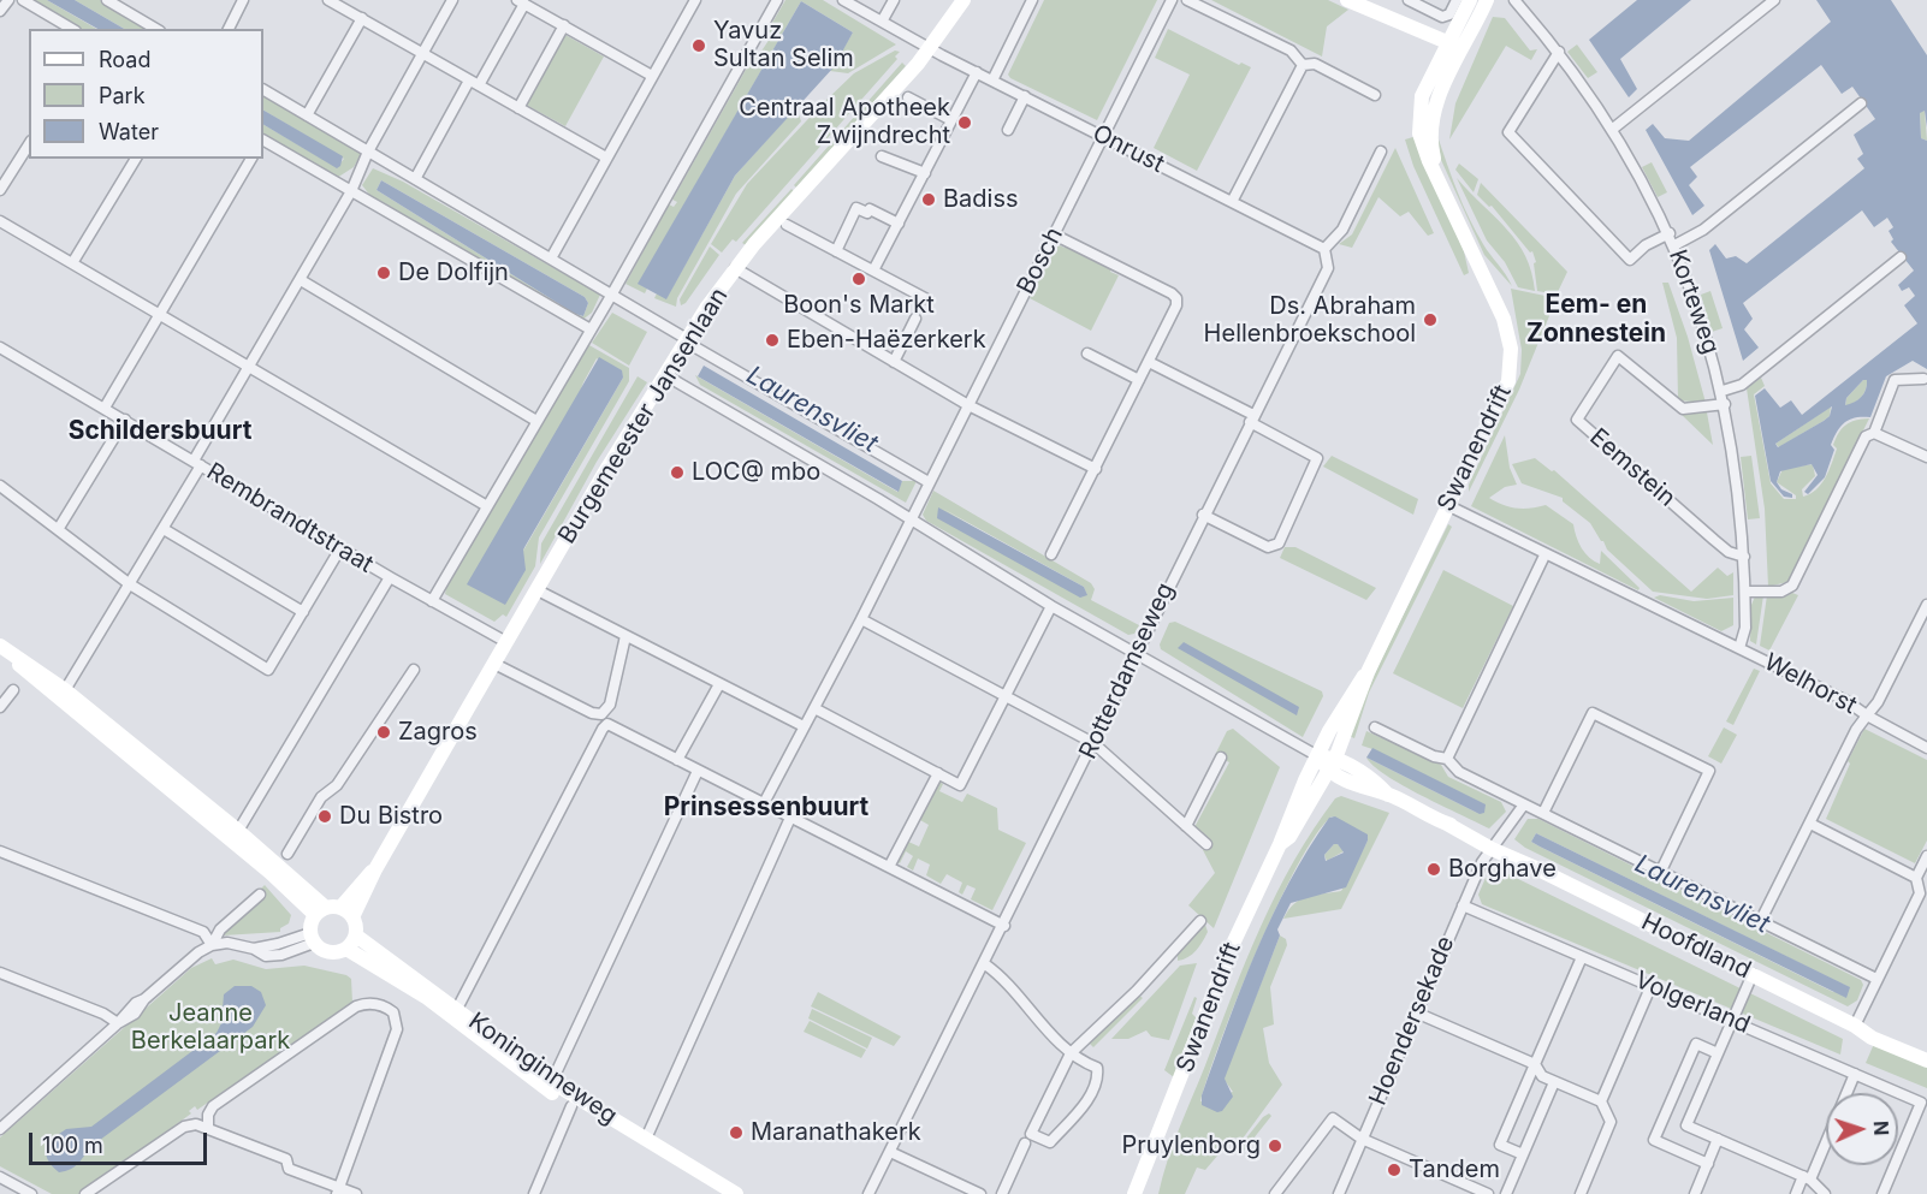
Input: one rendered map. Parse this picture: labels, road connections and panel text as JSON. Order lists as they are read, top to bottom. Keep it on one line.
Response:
{"streets":{"main road":["Burgemeester Jansenlaan","Swanendrift","Hoofdland","Koninginneweg"],"street":["Onrust","Bosch","Korteweg","Eemstein","Rembrandtstraat","Rotterdamseweg","Welhorst","Volgerland","Hoendersekade"]},"crossings":[["Onrust","Bosch"],["Onrust","Burgemeester Jansenlaan"],["Onrust","Rotterdamseweg"],["Korteweg","Eemstein"],["Korteweg","Welhorst"],["Burgemeester Jansenlaan","Rembrandtstraat"],["Swanendrift","Welhorst"],["Swanendrift","Hoofdland"],["Rotterdamseweg","Hoofdland"],["Hoofdland","Hoendersekade"],["Volgerland","Hoendersekade"]],"districts":["Eem- en Zonnestein","Schildersbuurt","Prinsessenbuurt"],"water":["Laurensvliet"],"parks":["Jeanne Berkelaarpark"],"places":["Yavuz Sultan Selim","Centraal Apotheek Zwijndrecht","Badiss","De Dolfijn","Boon's Markt","Ds. Abraham Hellenbroekschool","Eben-Haëzerkerk","LOC@ mbo","Zagros","Du Bistro","Borghave","Maranathakerk","Pruylenborg","Tandem"],"legend":["Road","Park","Water"],"scale_bar":"100 m","north":"right"}
